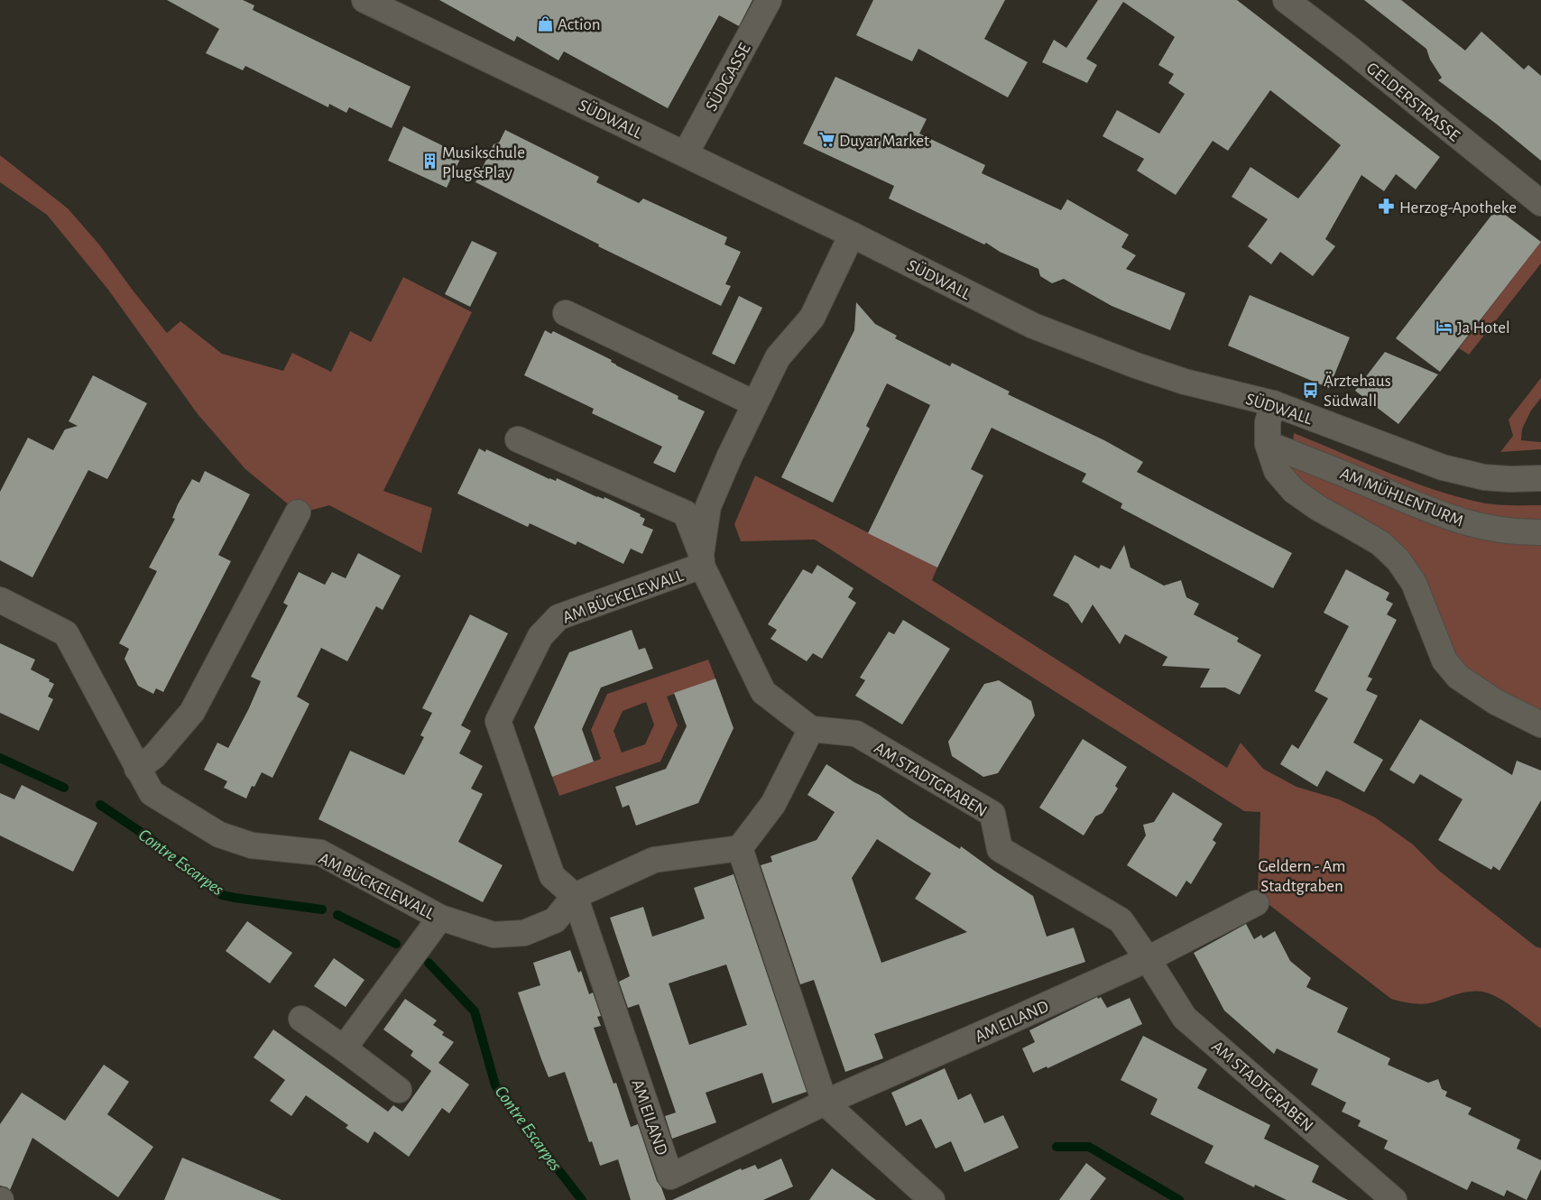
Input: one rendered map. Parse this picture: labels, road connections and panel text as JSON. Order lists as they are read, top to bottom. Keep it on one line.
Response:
{"streets":{"street":["SÜDGASSE","GELDERSTRASSE","SÜDWALL","AM MÜHLENTURM","AM BÜCKELEWALL","AM STADTGRABEN","AM EILAND"]},"crossings":[["SÜDGASSE","SÜDWALL"],["SÜDWALL","AM BÜCKELEWALL"],["AM BÜCKELEWALL","AM STADTGRABEN"],["AM BÜCKELEWALL","AM EILAND"],["AM STADTGRABEN","AM EILAND"]],"water":["Contre Escarpes"],"parks":["Geldern - Am Stadtgraben"],"places":{"shop":["Action"],"supermarket":["Duyar Market"],"building":["Musikschule Plug&Play"],"pharmacy":["Herzog-Apotheke"],"hotel":["Ja Hotel"],"bus stop":["Ärztehaus Südwall"]}}
